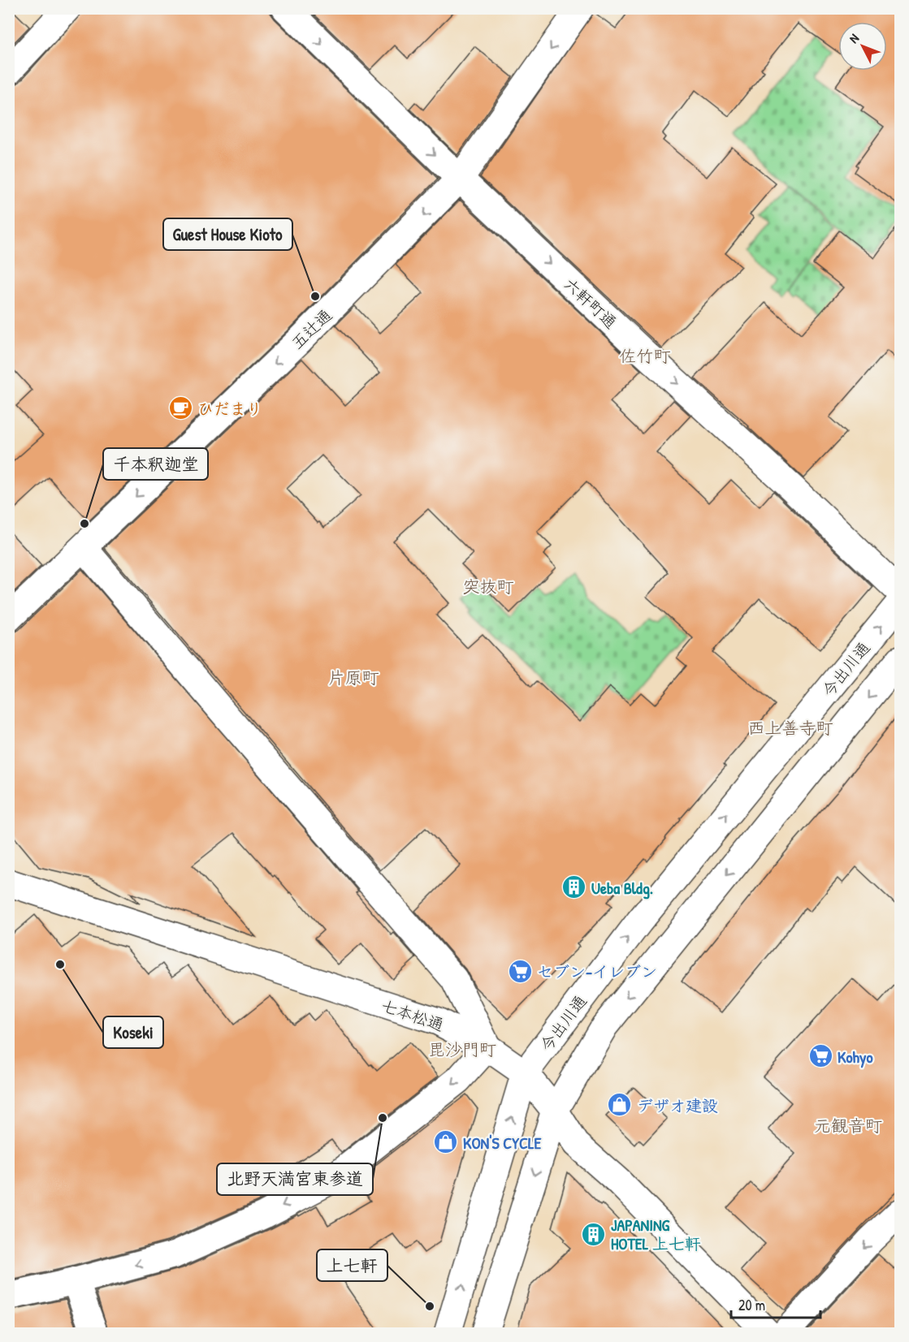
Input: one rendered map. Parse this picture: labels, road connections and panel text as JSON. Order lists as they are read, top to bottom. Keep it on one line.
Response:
{"streets":{"street":["六軒町通","五辻通","今出川通","七本松通"]},"crossings":[["六軒町通","五辻通"],["今出川通","七本松通"]],"one_way":["六軒町通","五辻通"],"districts":["佐竹町","突抜町","片原町","西上善寺町","毘沙門町","元観音町"],"places":{"other":["Guest House Kioto","千本釈迦堂","Koseki","北野天満宮東参道","上七軒"],"cafe":["ひだまり"],"building":["Ueba Bldg.","JAPANING HOTEL 上七軒"],"supermarket":["セブン-イレブン","Kohyo"],"shop":["デザオ建設","KON'S CYCLE"]},"scale_bar":"20 m","north":"top left"}
